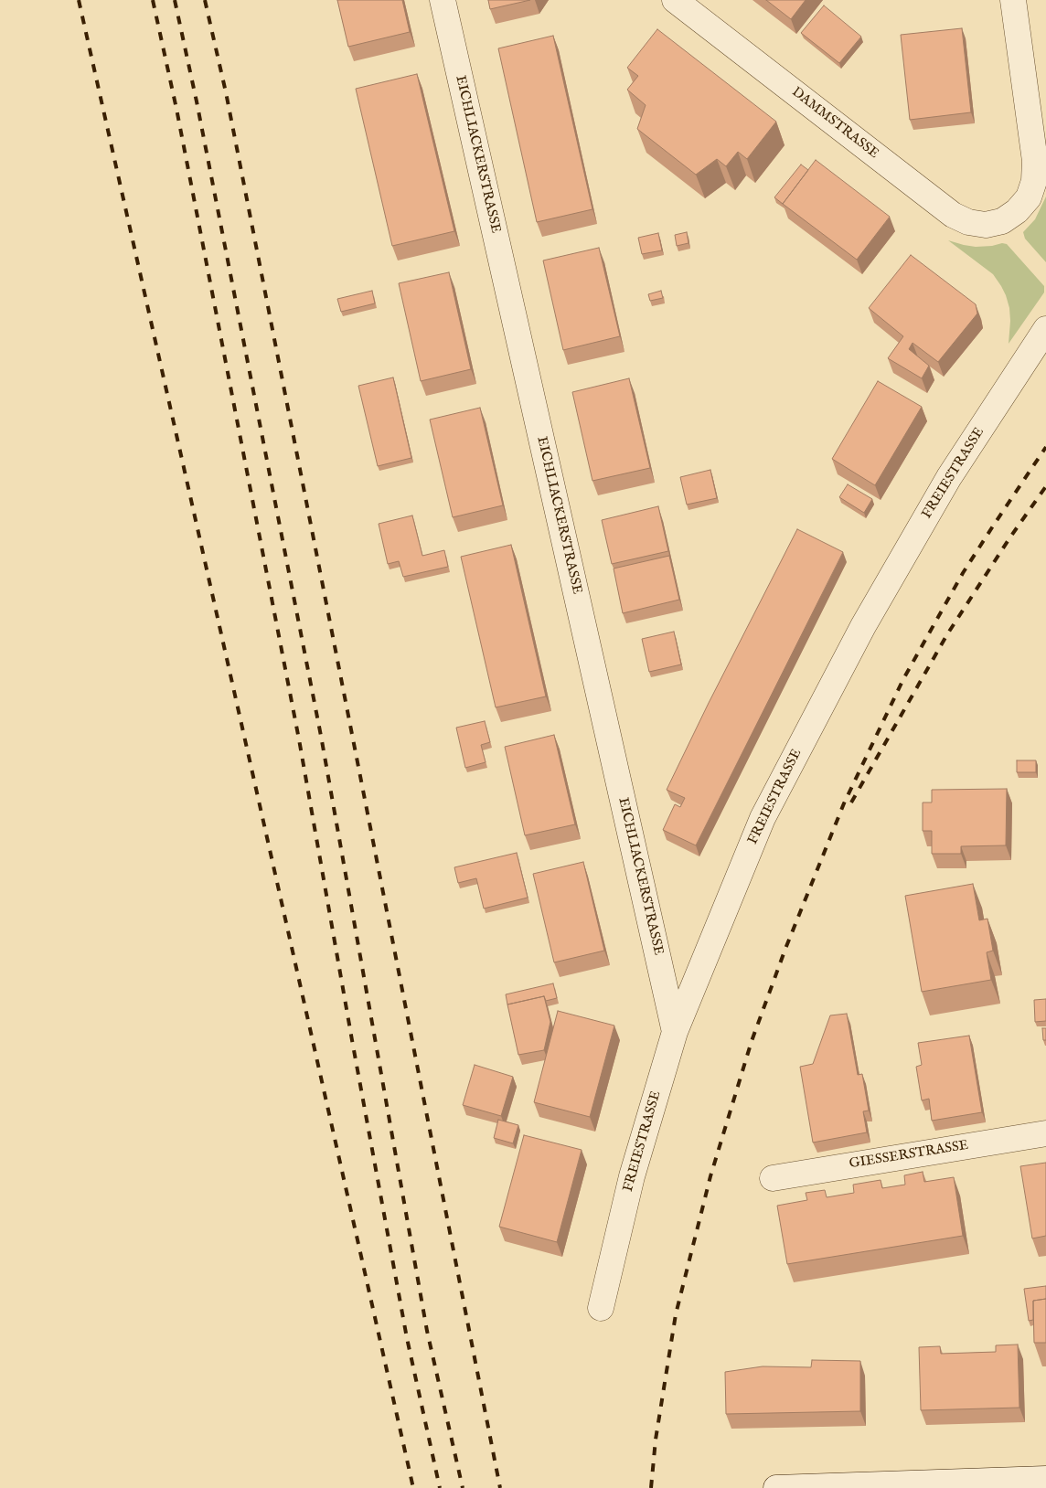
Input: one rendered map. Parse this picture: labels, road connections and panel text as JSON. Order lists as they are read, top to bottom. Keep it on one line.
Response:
{"streets":{"street":["DAMMSTRASSE","EICHLIACKERSTRASSE","FREIESTRASSE","GIESSERSTRASSE"]},"crossings":[["EICHLIACKERSTRASSE","FREIESTRASSE"]]}
